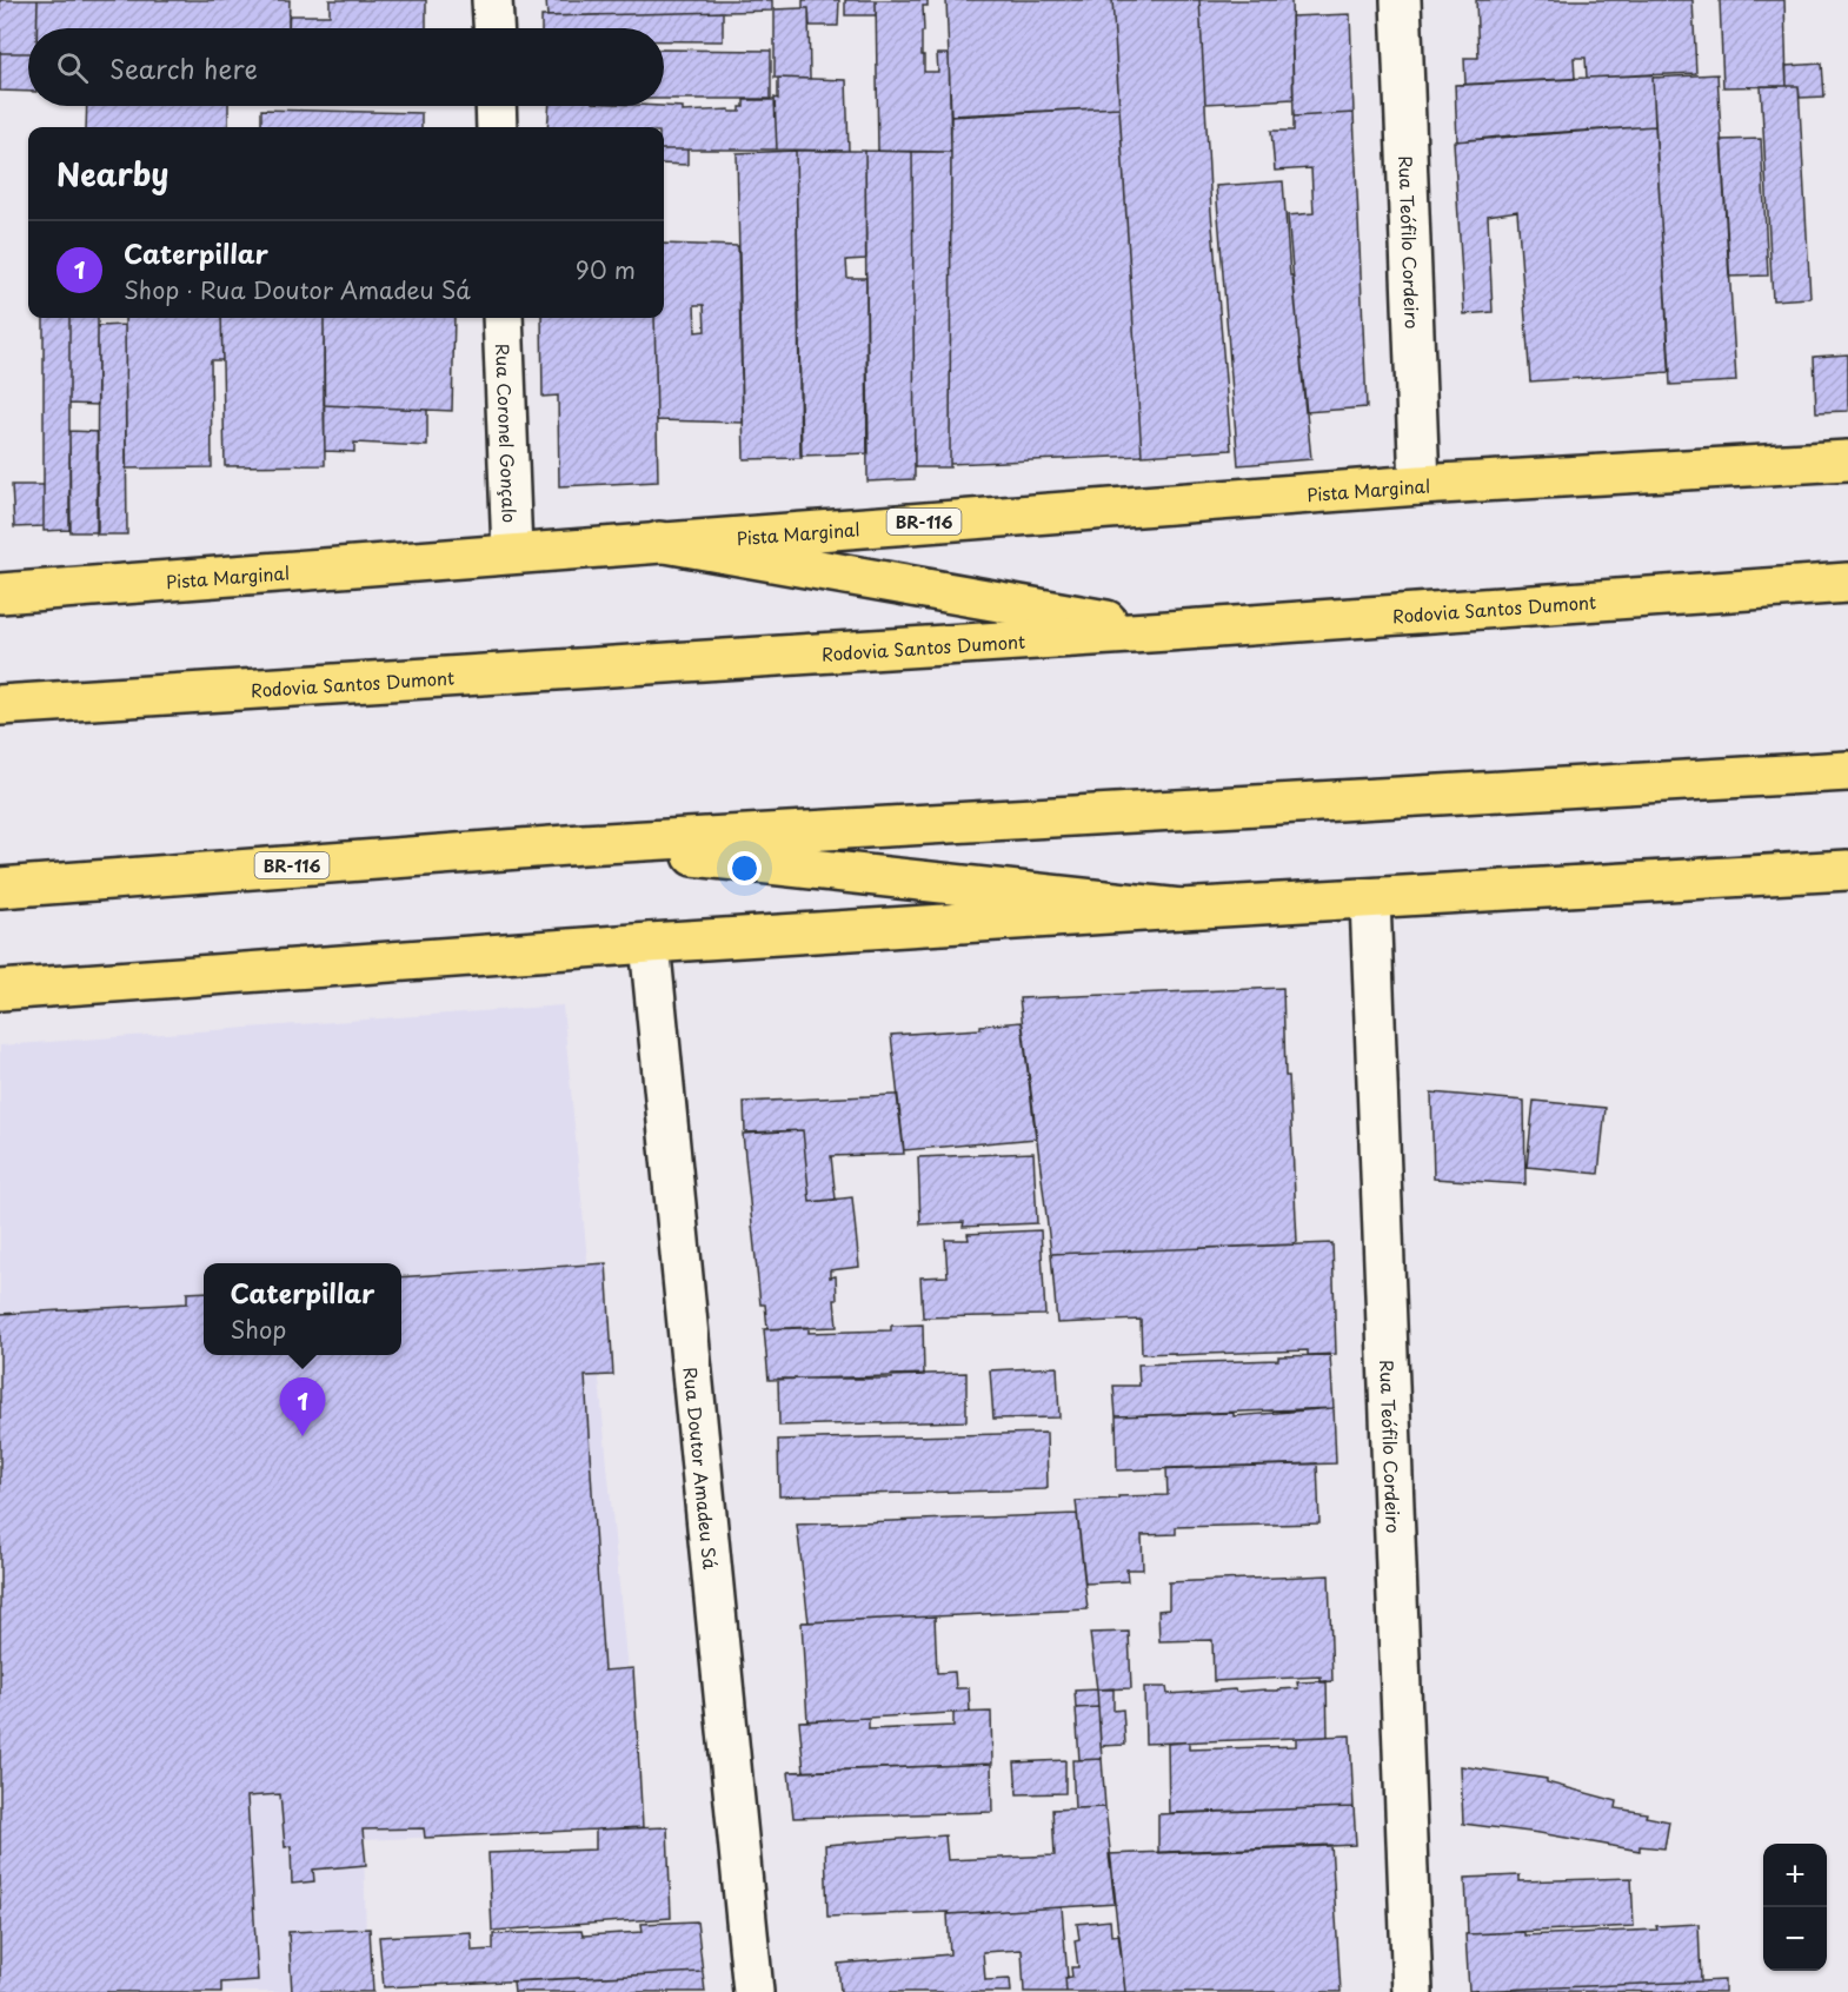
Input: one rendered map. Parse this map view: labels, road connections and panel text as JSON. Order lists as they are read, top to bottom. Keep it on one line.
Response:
{"streets":{"main road":["Pista Marginal","BR-116","Rodovia Santos Dumont"],"street":["Rua Teófilo Cordeiro","Rua Coronel Gonçalo","Rua Doutor Amadeu Sá"]},"crossings":[["Rua Teófilo Cordeiro","Pista Marginal"],["Rua Coronel Gonçalo","Pista Marginal"]],"page":{"search":"Search here","heading":"Nearby","list":[{"mark":"1","name":"Caterpillar","note":"Shop · Rua Doutor Amadeu Sá","value":"90 m"}],"popup":["Caterpillar","Shop"],"pins":"1","map_buttons":["+","−"]}}
